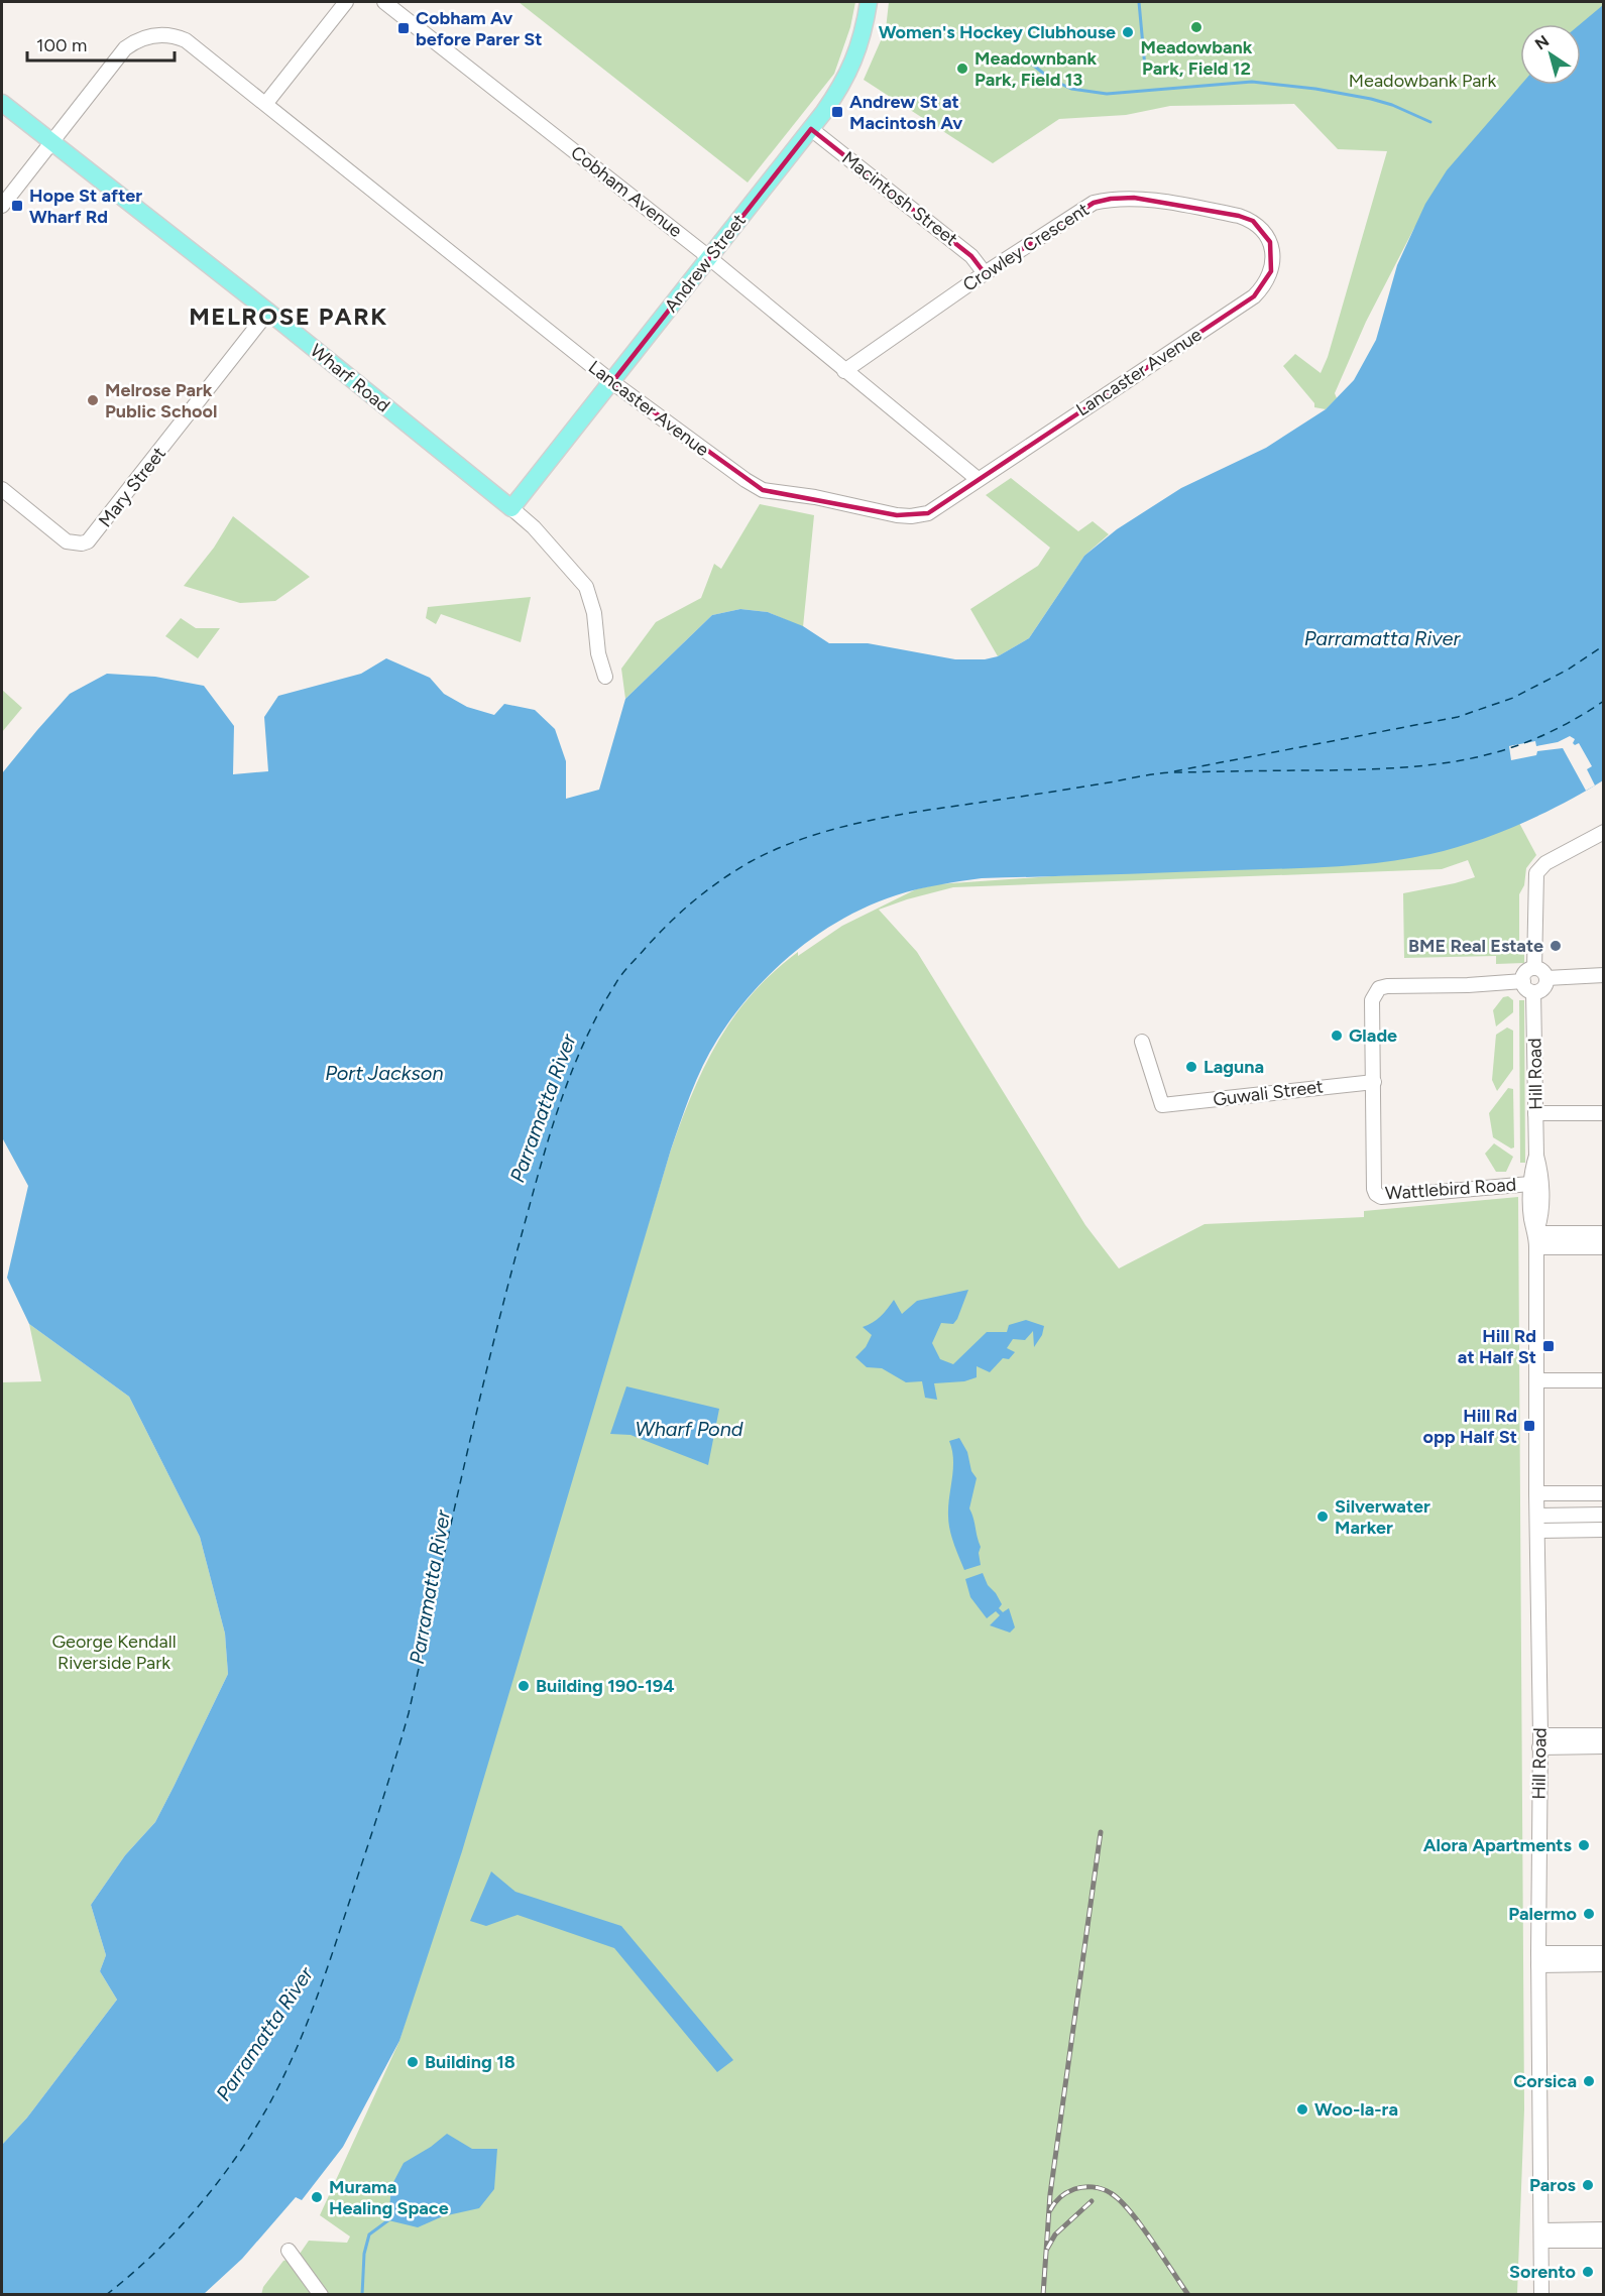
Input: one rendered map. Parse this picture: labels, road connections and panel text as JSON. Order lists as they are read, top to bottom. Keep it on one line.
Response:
{"streets":{"main road":["Andrew Street","Wharf Road"],"street":["Cobham Avenue","Macintosh Street","Crowley Crescent","Lancaster Avenue","Mary Street","Hill Road","Guwali Street","Wattlebird Road"]},"crossings":[["Cobham Avenue","Crowley Crescent"],["Cobham Avenue","Andrew Street"],["Cobham Avenue","Lancaster Avenue"],["Macintosh Street","Crowley Crescent"],["Macintosh Street","Andrew Street"],["Crowley Crescent","Lancaster Avenue"],["Andrew Street","Lancaster Avenue"],["Andrew Street","Wharf Road"],["Lancaster Avenue","Wharf Road"],["Wharf Road","Mary Street"],["Hill Road","Wattlebird Road"],["Guwali Street","Wattlebird Road"]],"districts":["MELROSE PARK"],"water":["Parramatta River","Port Jackson","Wharf Pond"],"parks":["Meadowbank Park","George Kendall Riverside Park"],"places":{"other":["Meadowbank Park, Field 12","Women's Hockey Clubhouse","Meadownbank Park, Field 13","Melrose Park Public School","BME Real Estate","Glade","Laguna","Silverwater Marker","Building 190-194","Alora Apartments","Palermo","Building 18","Corsica","Woo-la-ra","Paros","Murama Healing Space","Sorento"],"transit":["Cobham Av before Parer St","Andrew St at Macintosh Av","Hope St after Wharf Rd","Hill Rd at Half St","Hill Rd opp Half St"]},"scale_bar":"100 m","north":"top left"}
